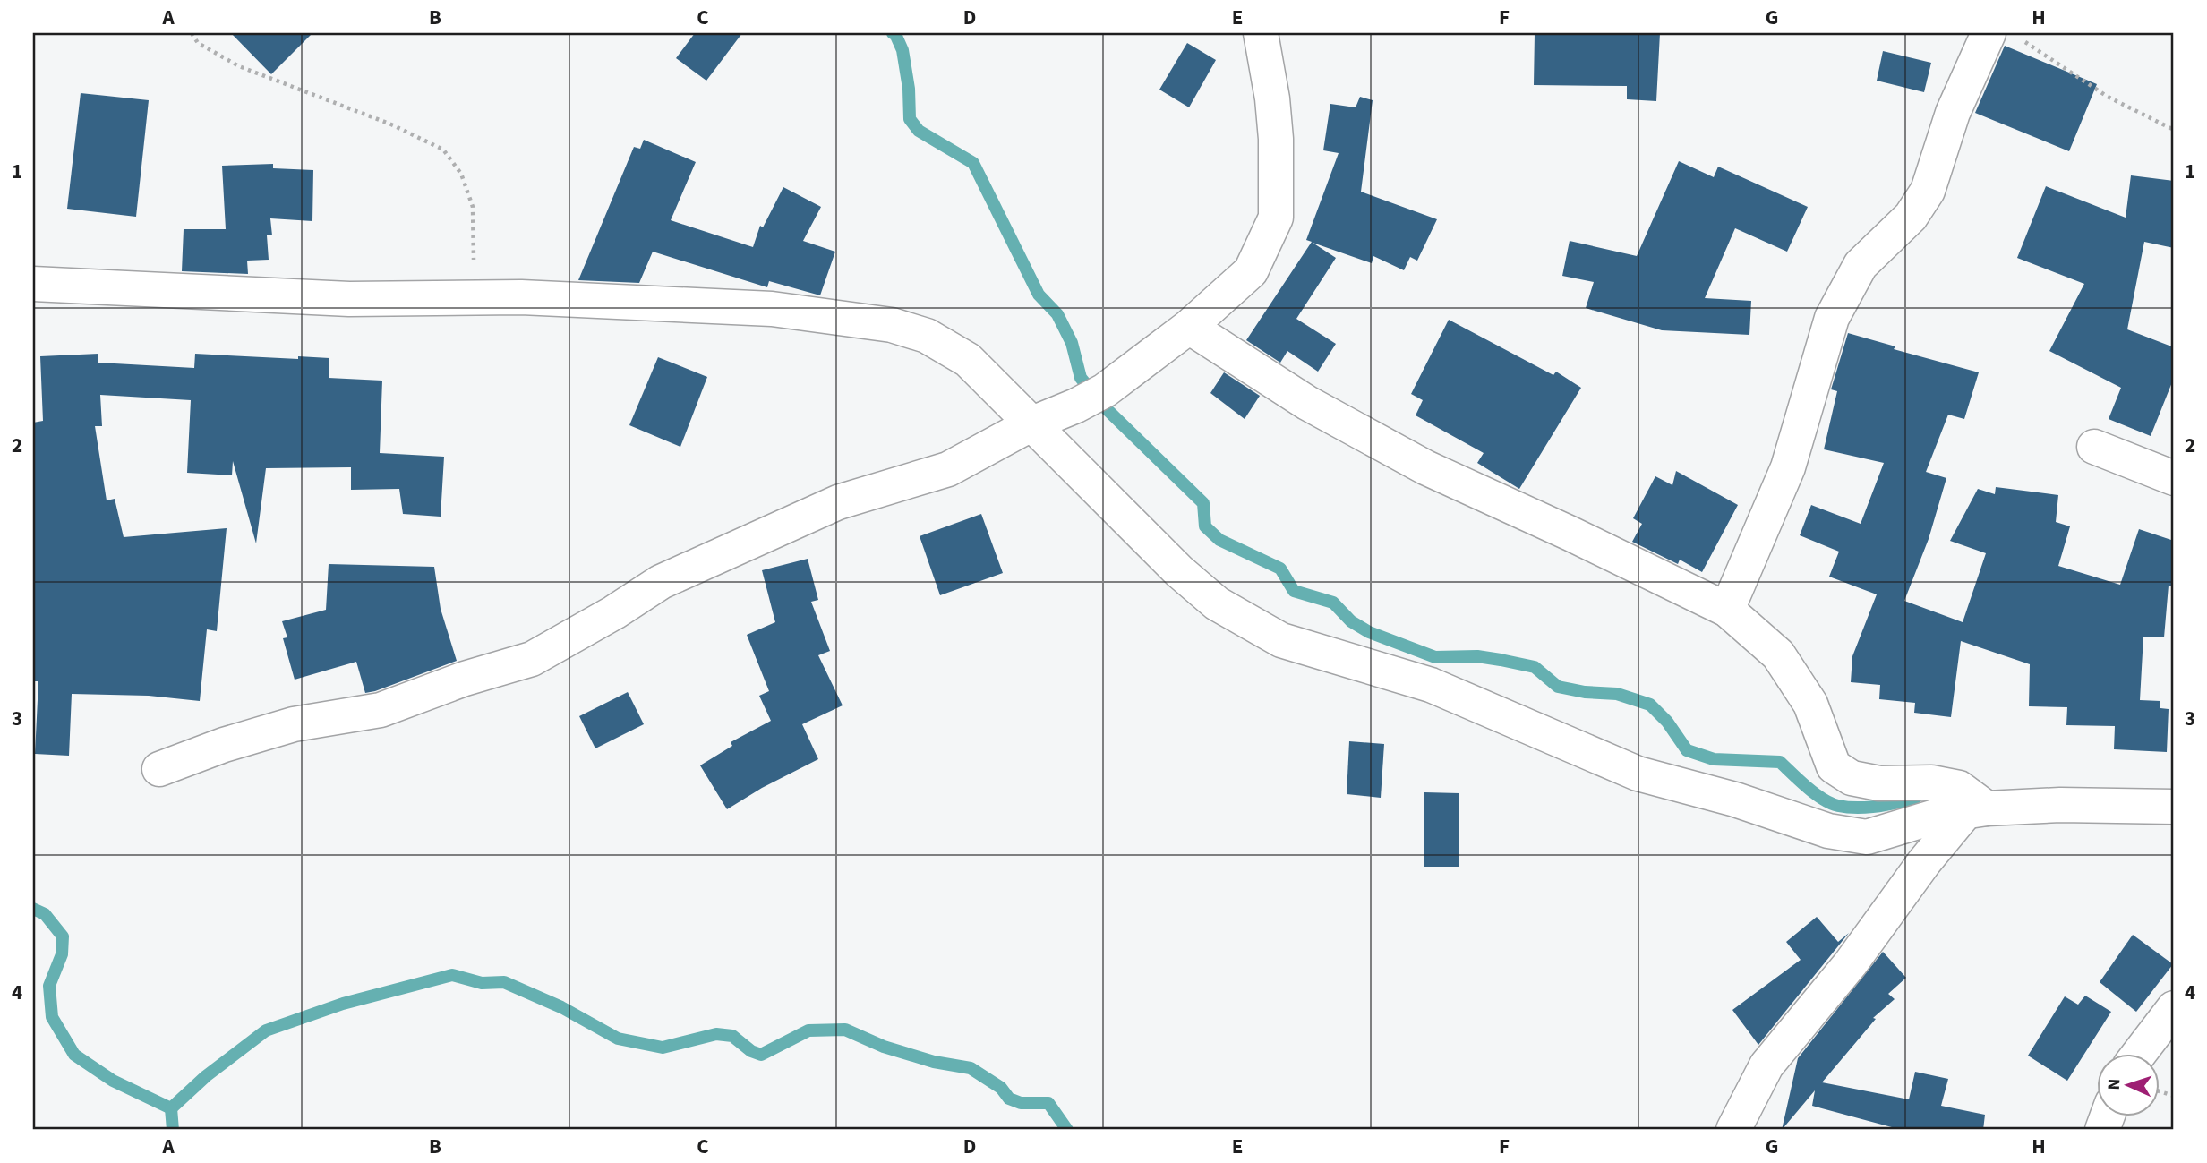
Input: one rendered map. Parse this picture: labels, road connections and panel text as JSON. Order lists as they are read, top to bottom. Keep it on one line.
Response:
{"north":"left","grid":{"columns":["A","B","C","D","E","F","G","H"],"rows":["1","2","3","4"]}}
